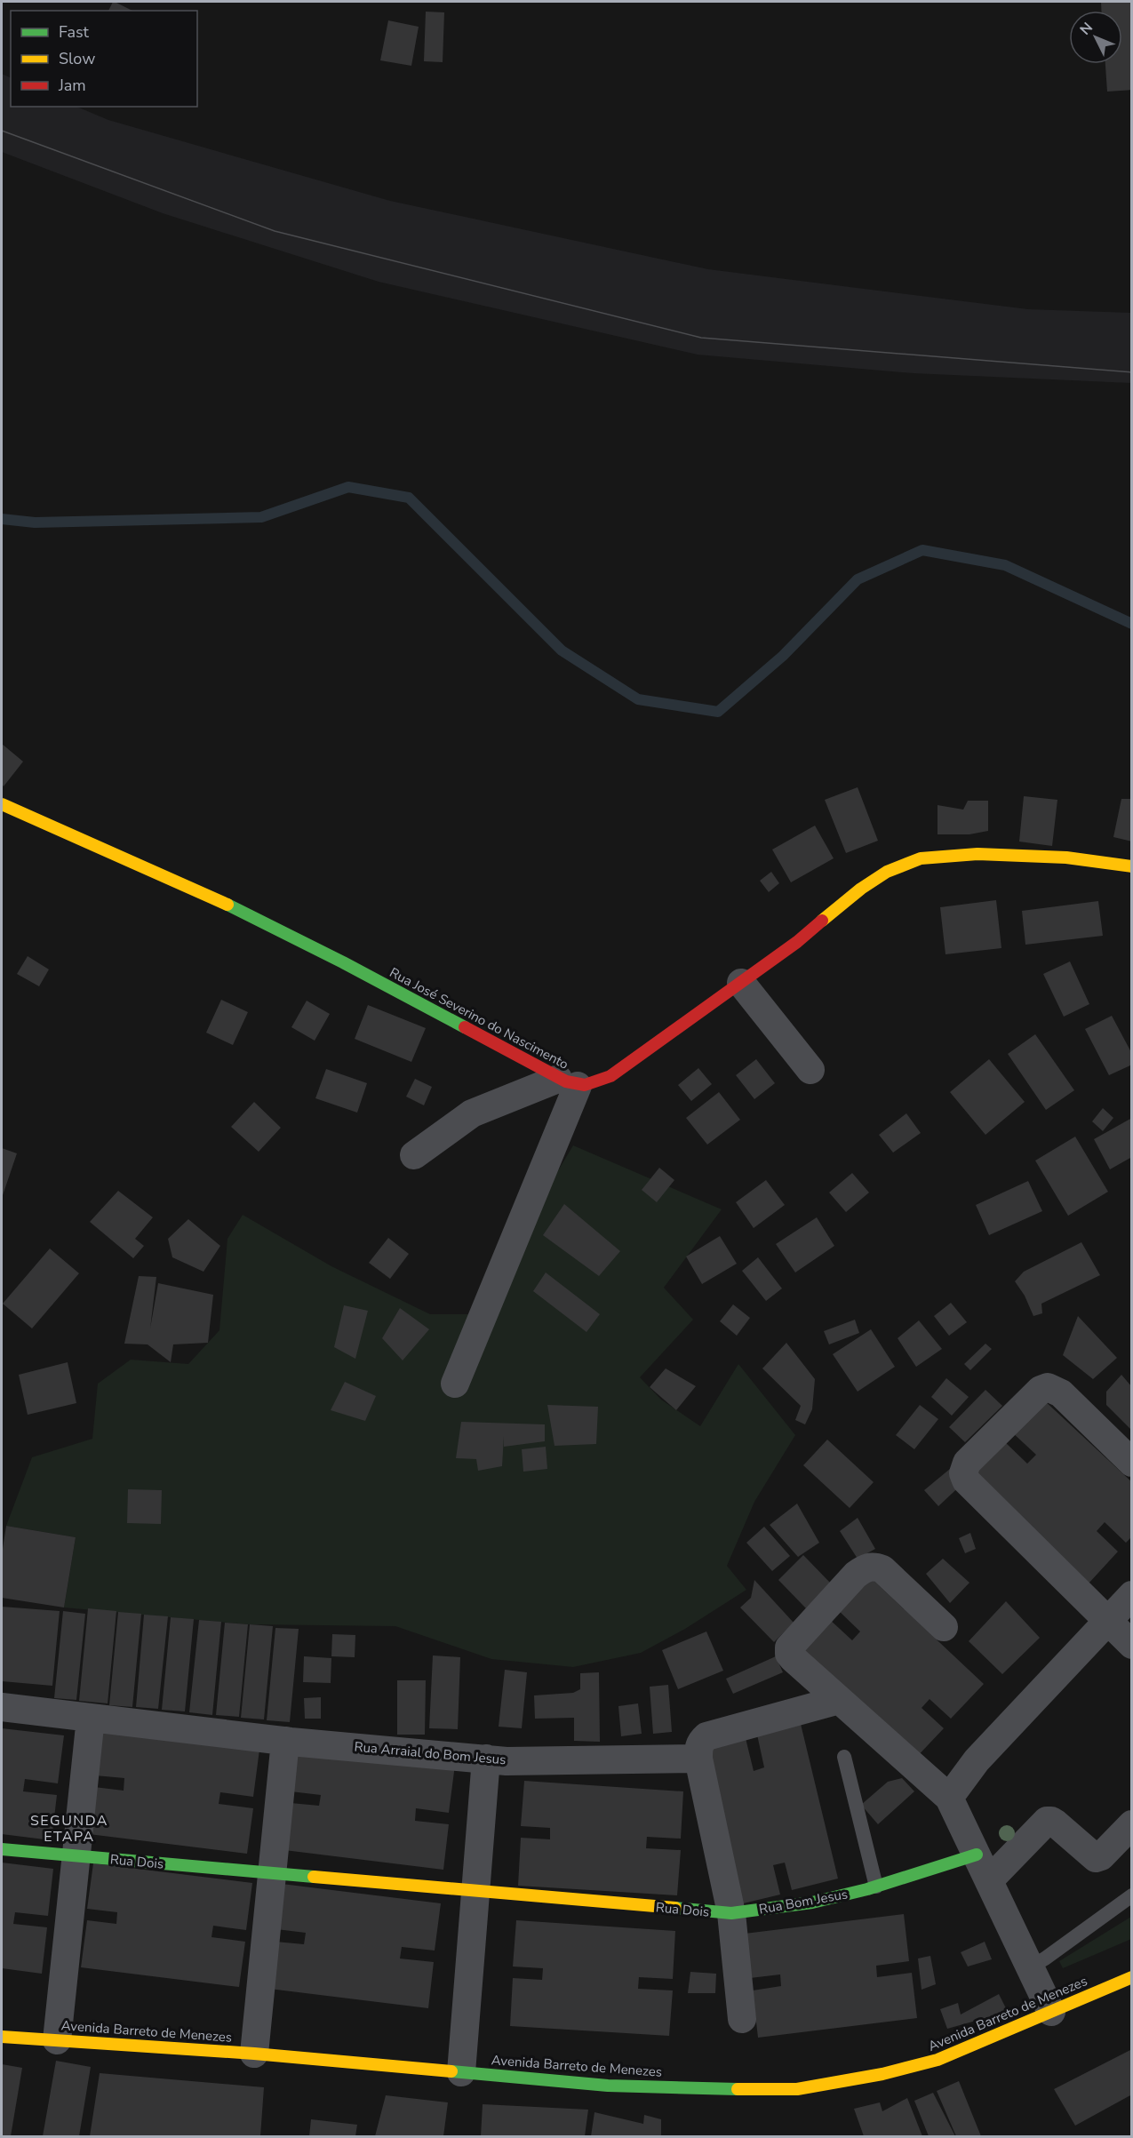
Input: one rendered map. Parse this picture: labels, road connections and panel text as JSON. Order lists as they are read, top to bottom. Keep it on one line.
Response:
{"streets":{"street":["Rua José Severino do Nascimento","Rua Arraial do Bom Jesus","Rua Dois","Rua Bom Jesus","Avenida Barreto de Menezes"]},"crossings":[["Rua Arraial do Bom Jesus","Rua Dois"],["Rua Dois","Rua Bom Jesus"]],"districts":["SEGUNDA ETAPA"],"legend":["Fast","Slow","Jam"],"north":"top left"}
